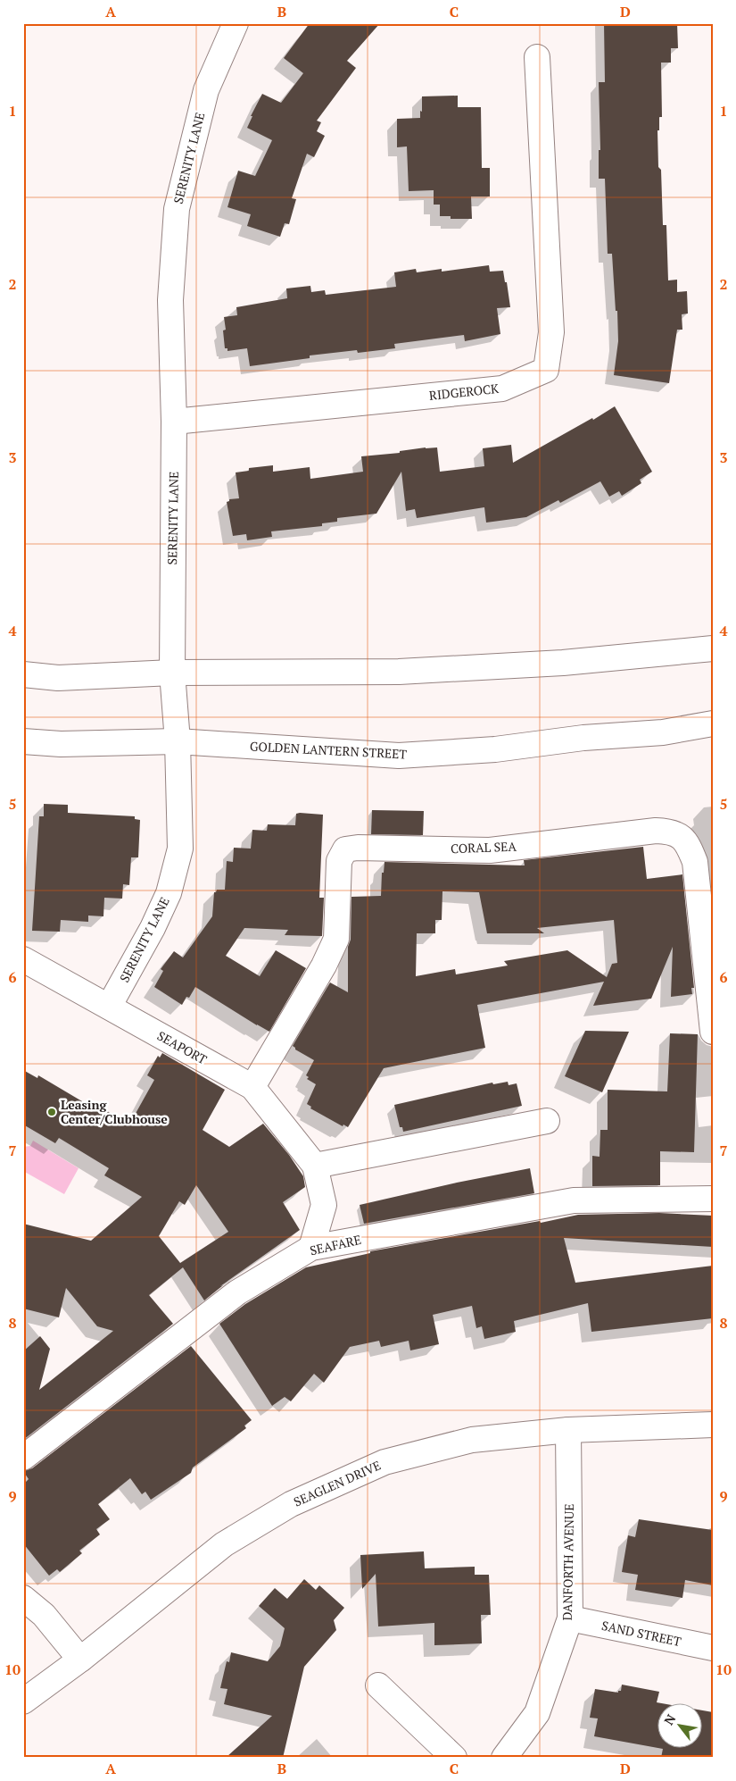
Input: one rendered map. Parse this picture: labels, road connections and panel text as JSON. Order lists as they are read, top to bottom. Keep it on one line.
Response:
{"streets":{"street":["SERENITY LANE","RIDGEROCK","GOLDEN LANTERN STREET","CORAL SEA","SEAPORT","SEAFARE","SEAGLEN DRIVE","DANFORTH AVENUE","SAND STREET"]},"crossings":[["SERENITY LANE","RIDGEROCK"],["SERENITY LANE","GOLDEN LANTERN STREET"],["SERENITY LANE","SEAPORT"],["CORAL SEA","SEAPORT"],["SEAPORT","SEAFARE"],["SEAGLEN DRIVE","DANFORTH AVENUE"],["DANFORTH AVENUE","SAND STREET"]],"places":["Leasing Center/Clubhouse"],"north":"top left","grid":{"columns":["A","B","C","D"],"rows":["1","2","3","4","5","6","7","8","9","10"]}}
